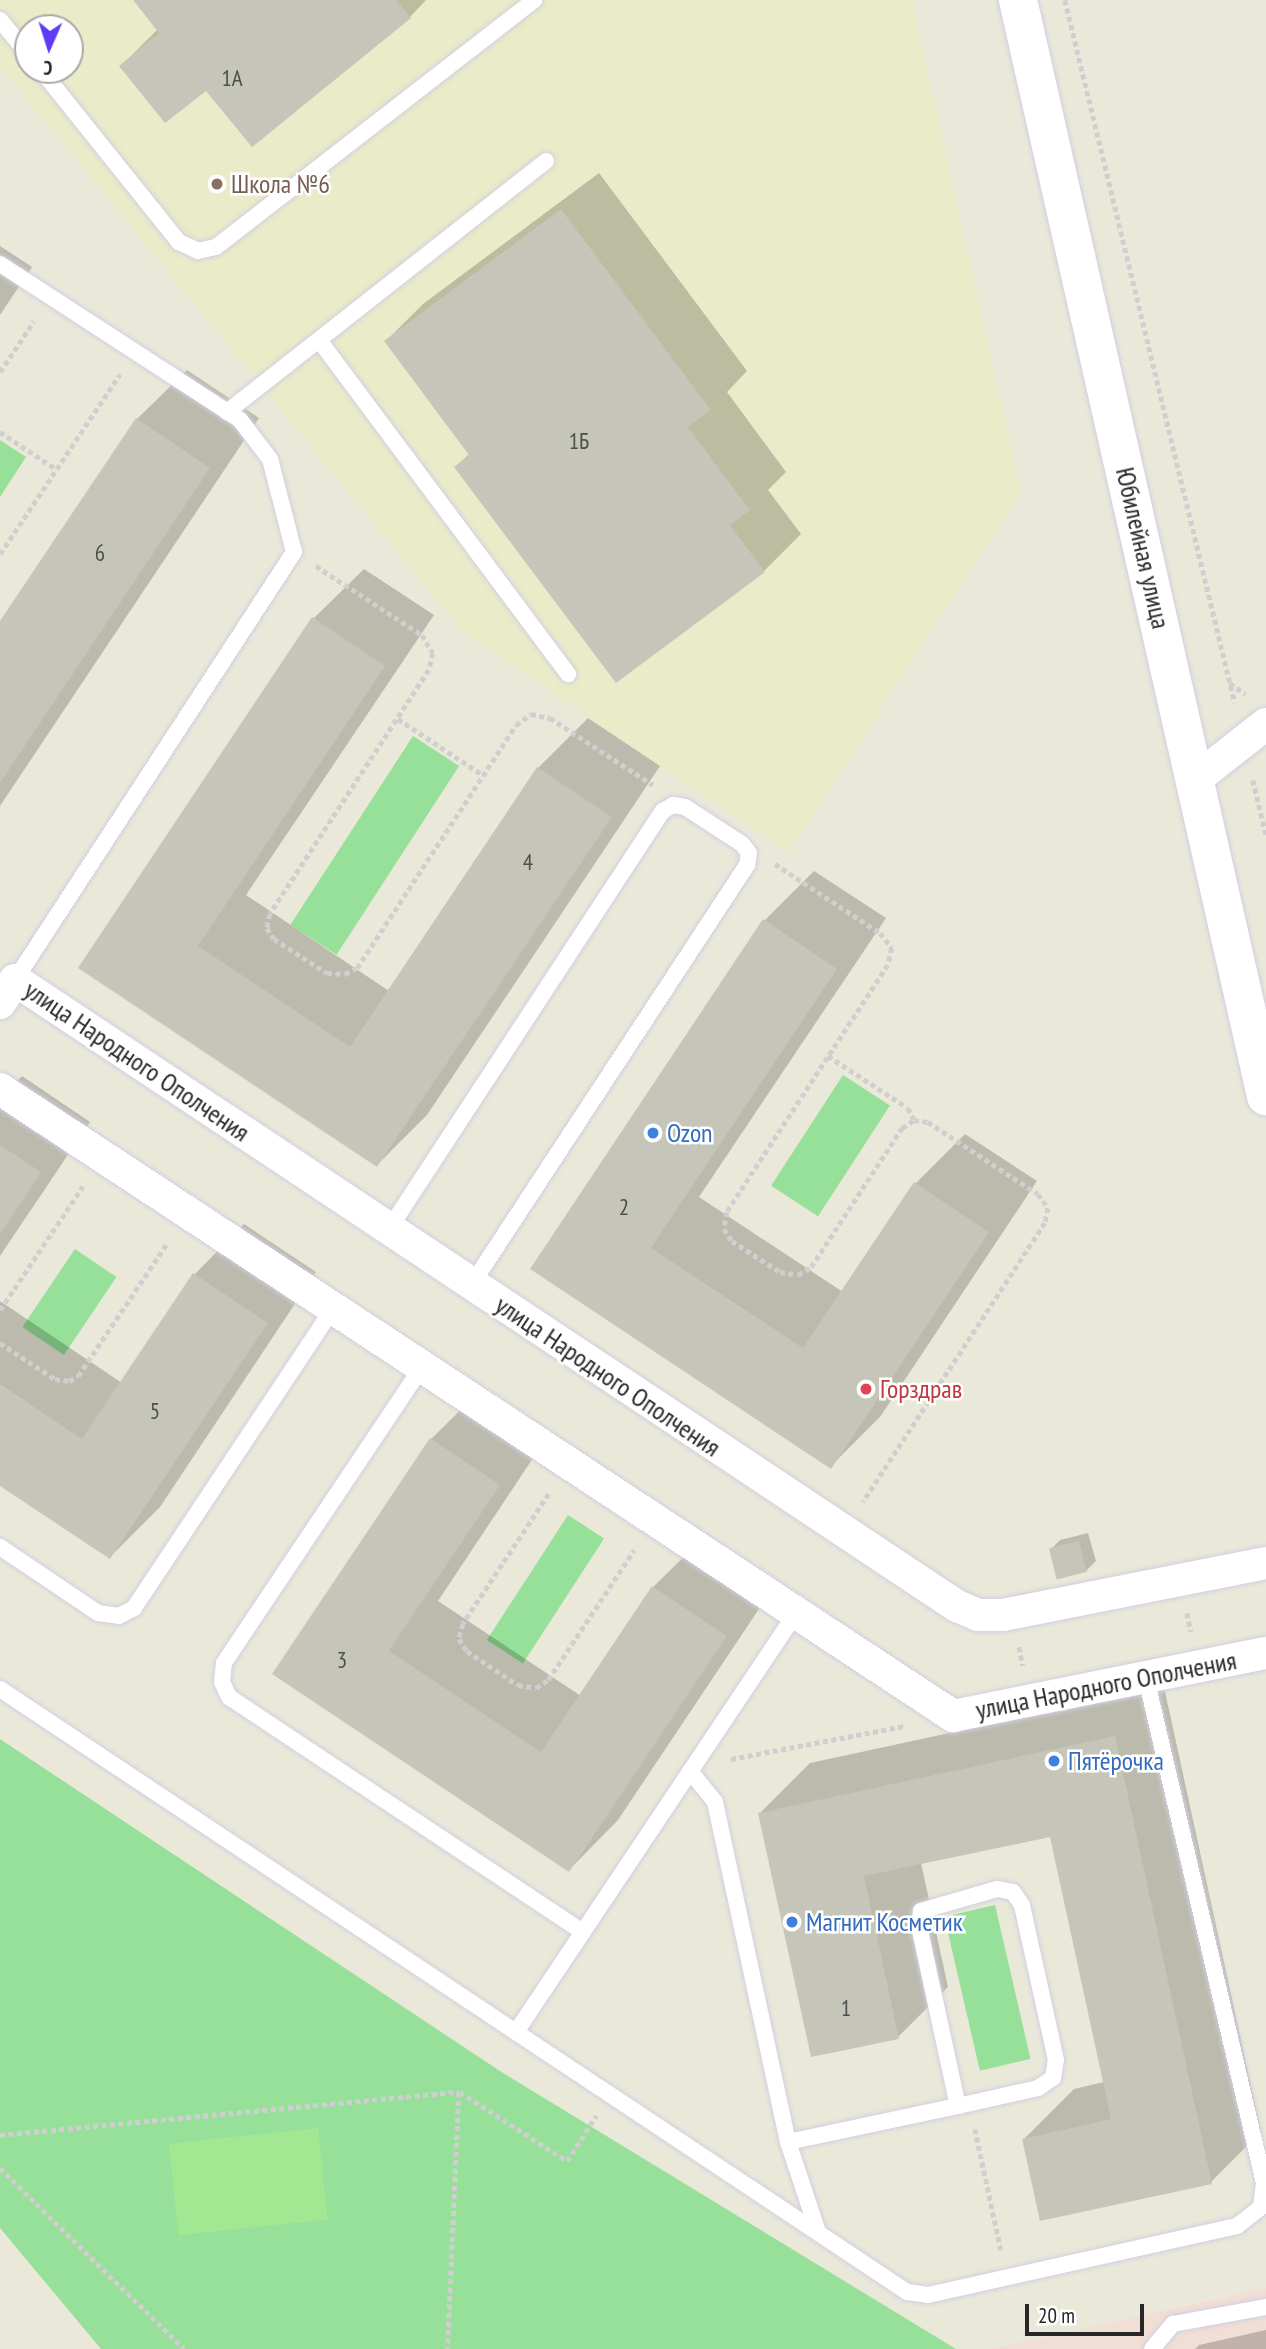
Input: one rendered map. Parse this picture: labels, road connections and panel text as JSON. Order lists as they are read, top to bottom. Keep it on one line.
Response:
{"streets":{"main road":["Юбилейная улица"],"street":["улица Народного Ополчения"]},"places":["Школа №6","Ozon","Горздрав","Пятёрочка","Магнит Косметик"],"house_numbers":["1А","1Б","6","4","2","5","3","1"],"scale_bar":"20 m","north":"bottom"}
